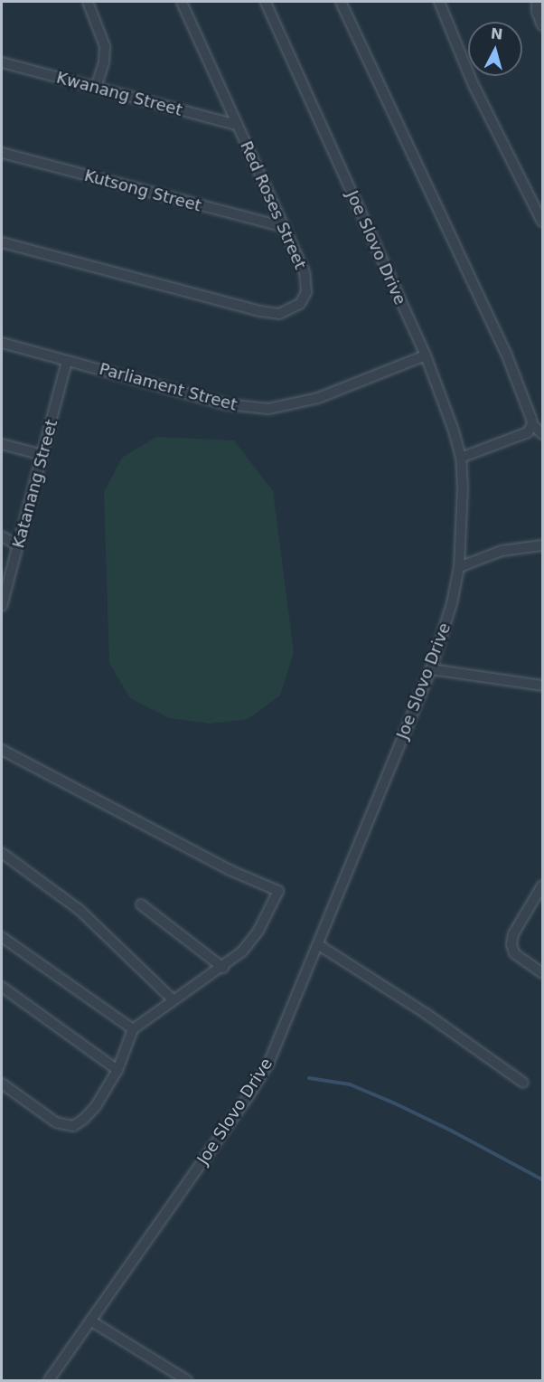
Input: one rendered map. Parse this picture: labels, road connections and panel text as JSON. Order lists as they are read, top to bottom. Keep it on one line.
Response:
{"streets":{"street":["Kwanang Street","Kutsong Street","Red Roses Street","Joe Slovo Drive","Parliament Street","Katanang Street"]},"crossings":[["Kwanang Street","Red Roses Street"],["Kutsong Street","Red Roses Street"],["Joe Slovo Drive","Parliament Street"],["Parliament Street","Katanang Street"]],"north":"top"}
